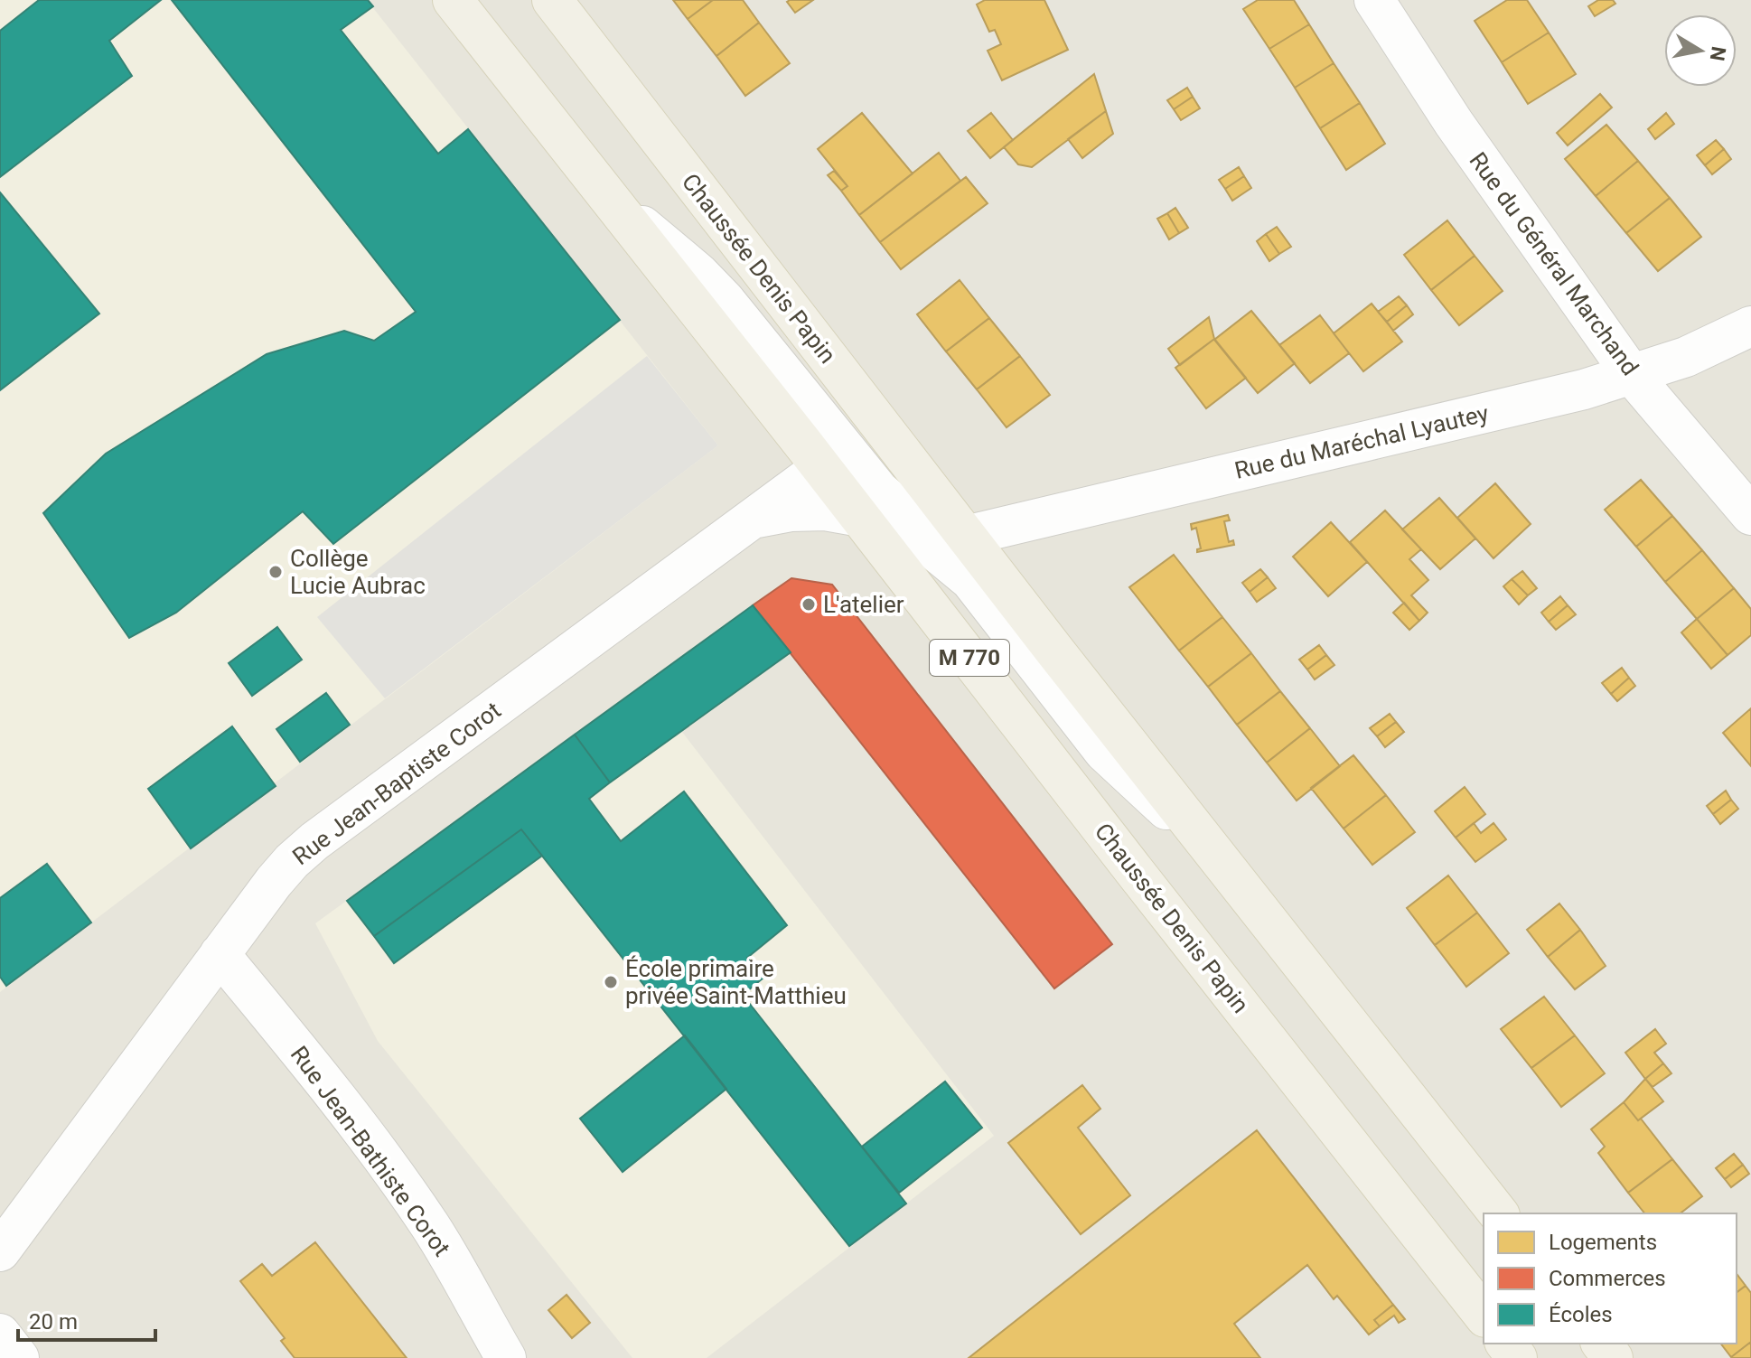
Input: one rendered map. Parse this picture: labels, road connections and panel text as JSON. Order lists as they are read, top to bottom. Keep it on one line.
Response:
{"streets":{"main road":["Chaussée Denis Papin","M 770"],"street":["Rue du Général Marchand","Rue du Maréchal Lyautey","Rue Jean-Baptiste Corot","Rue Jean-Bathiste Corot"]},"crossings":[["Rue du Général Marchand","Rue du Maréchal Lyautey"],["Chaussée Denis Papin","Rue du Maréchal Lyautey"],["Chaussée Denis Papin","Rue Jean-Baptiste Corot"],["Rue Jean-Baptiste Corot","Rue Jean-Bathiste Corot"]],"places":["Collège Lucie Aubrac","L'atelier","École primaire privée Saint-Matthieu"],"legend":["Logements","Commerces","Écoles"],"scale_bar":"20 m","north":"right"}
